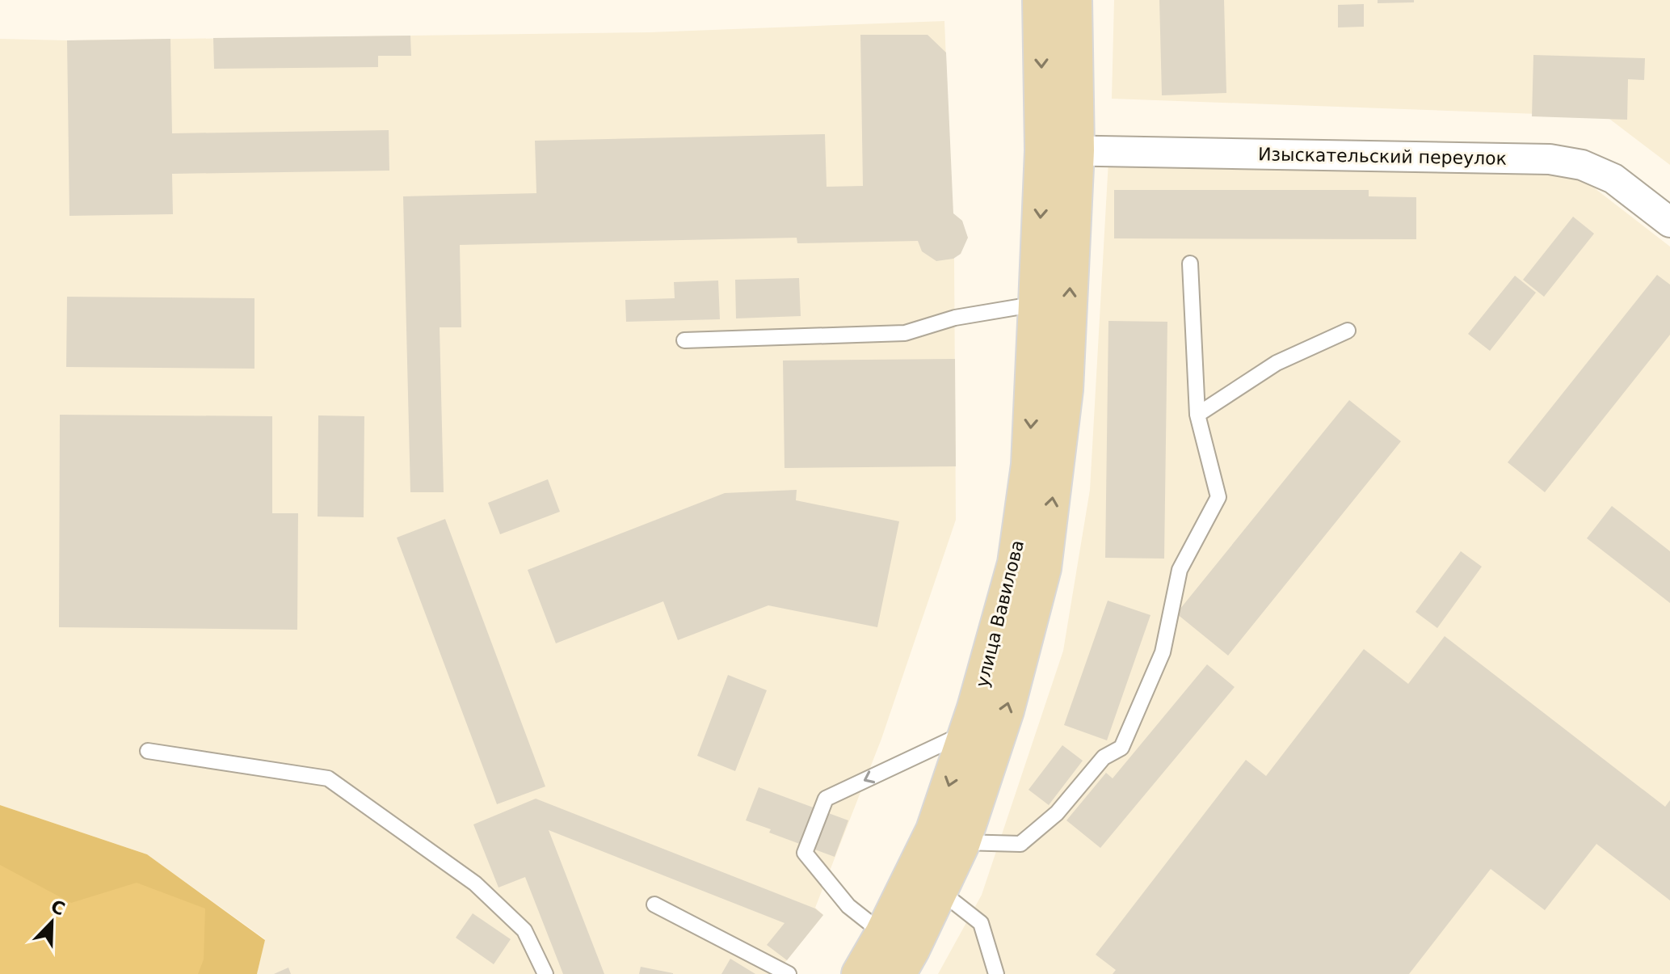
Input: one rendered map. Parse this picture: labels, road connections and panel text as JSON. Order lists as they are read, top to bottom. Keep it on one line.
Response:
{"streets":{"main road":["улица Вавилова"],"street":["Изыскательский переулок"]},"crossings":[["Изыскательский переулок","улица Вавилова"]],"north":"top right"}
